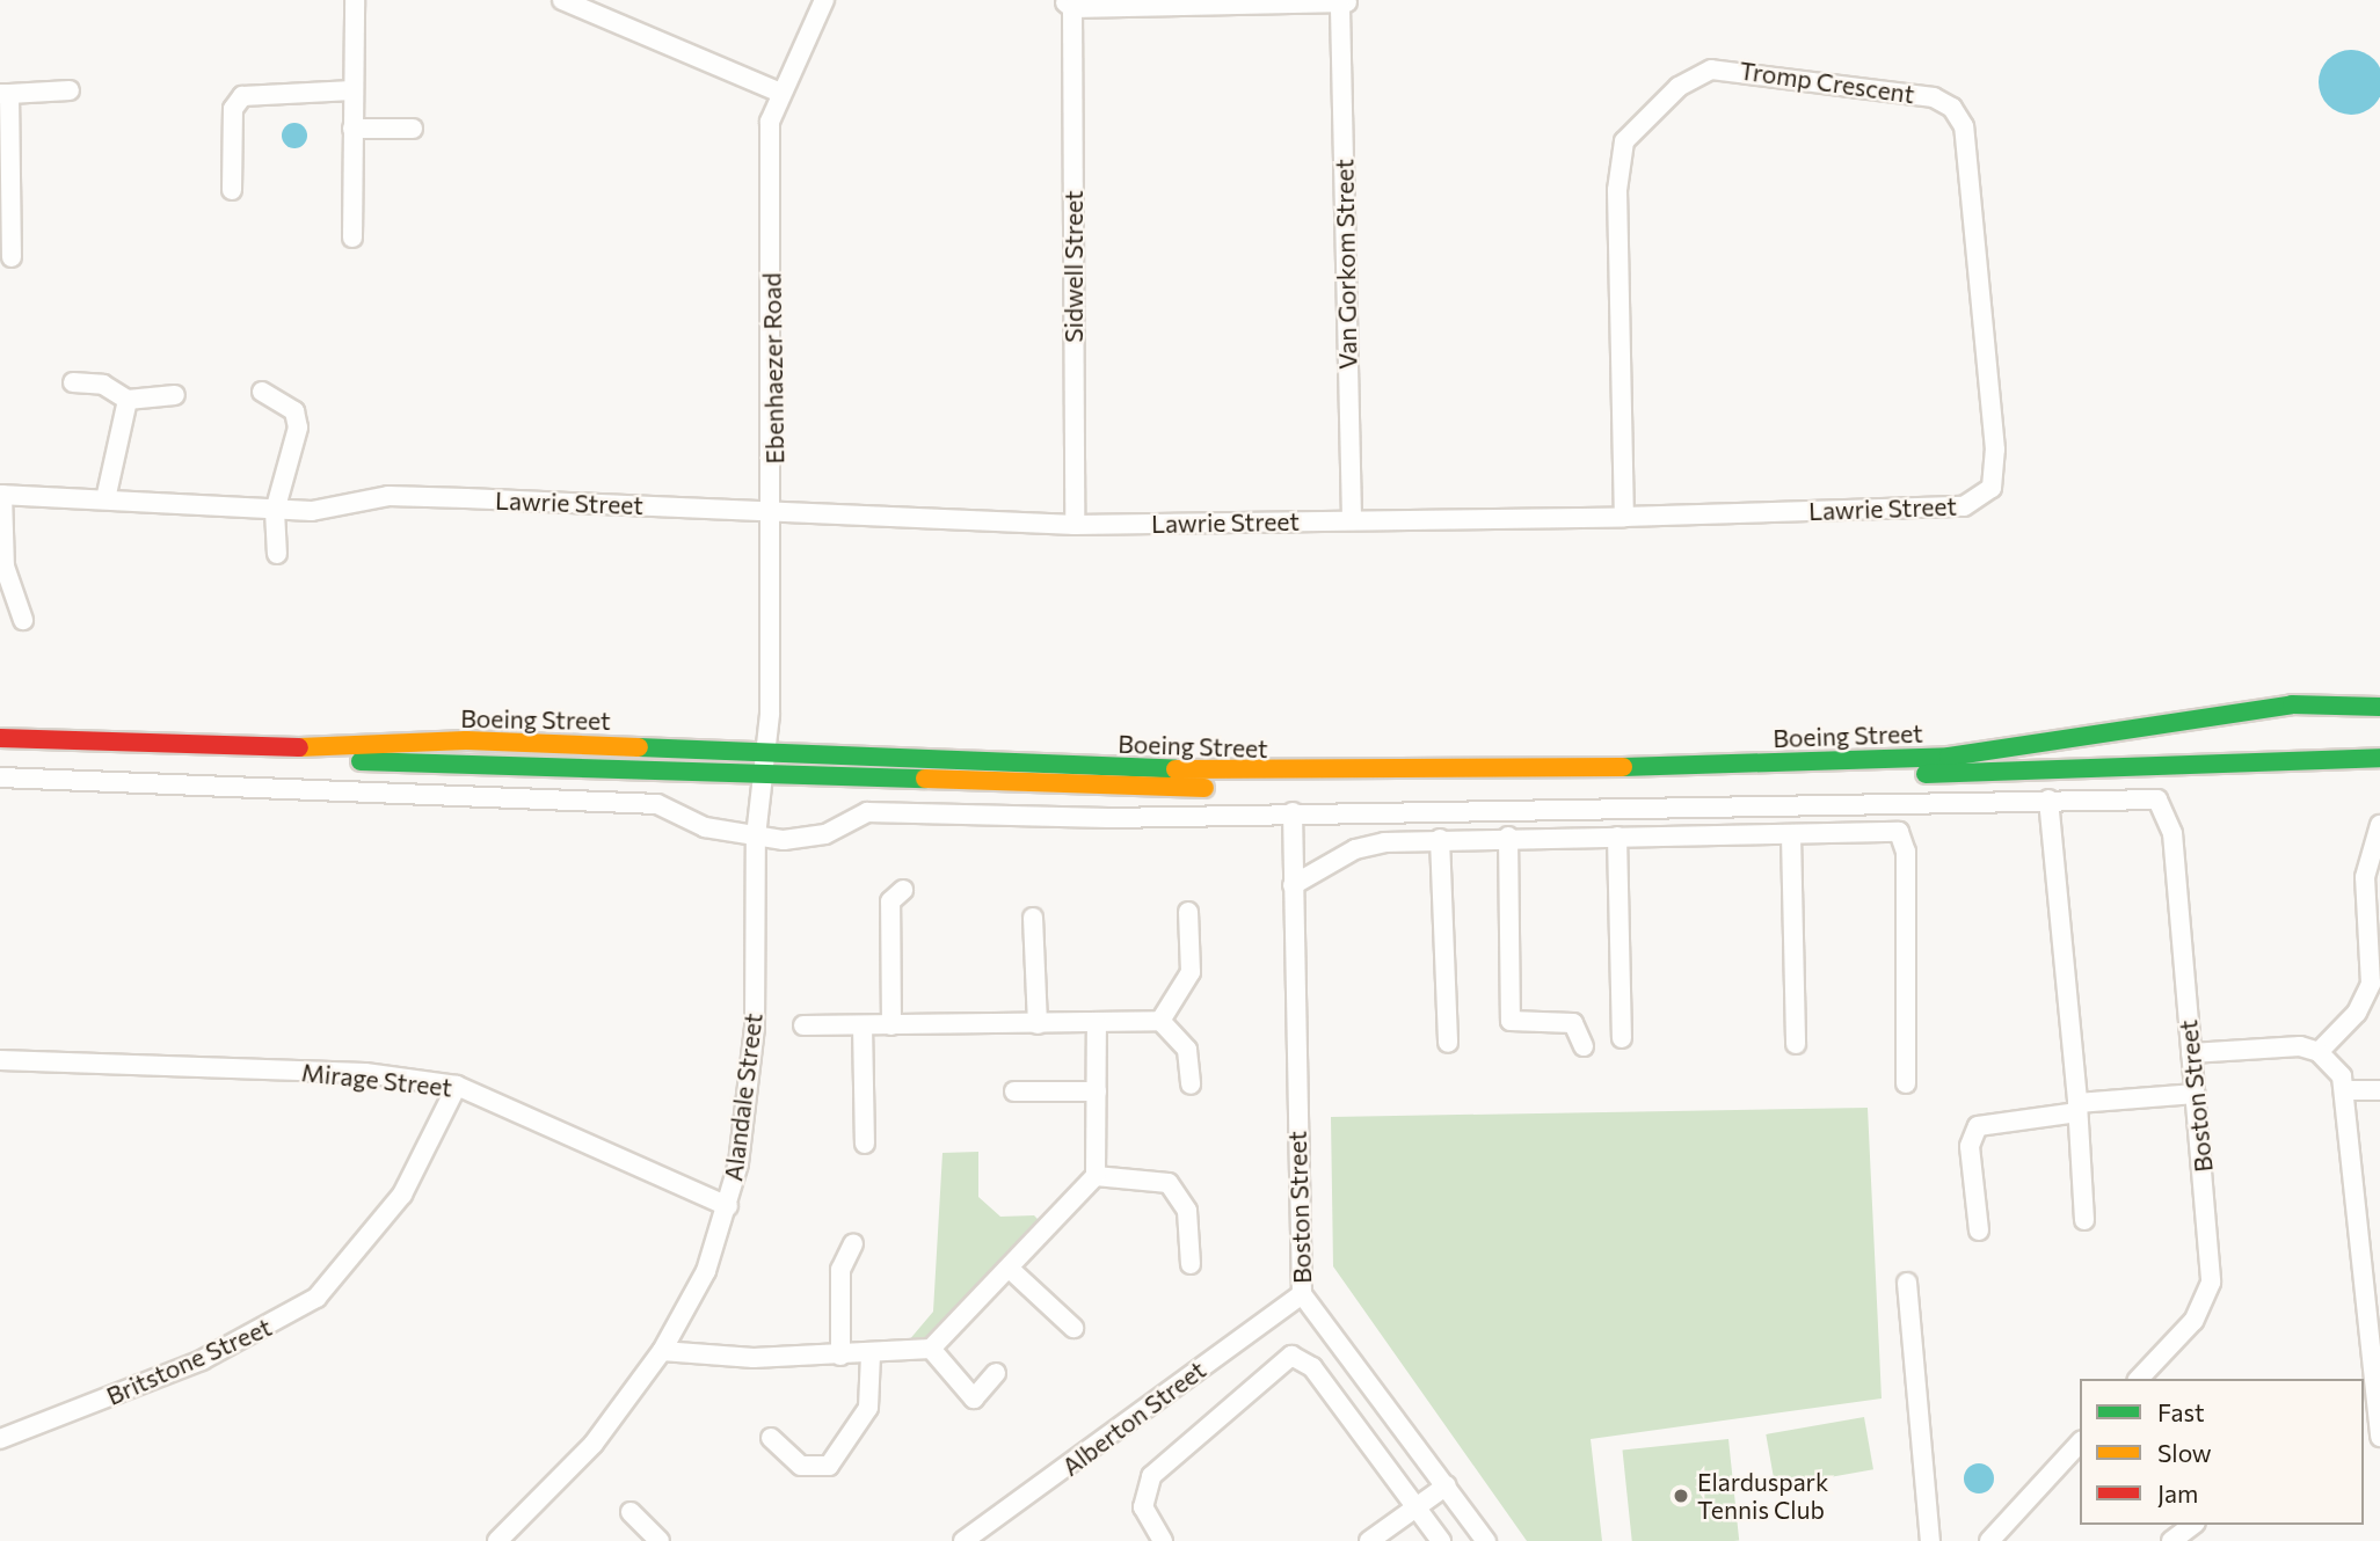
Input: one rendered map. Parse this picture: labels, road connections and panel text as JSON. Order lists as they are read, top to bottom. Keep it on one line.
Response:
{"streets":{"main road":["Boeing Street"],"street":["Tromp Crescent","Van Gorkom Street","Sidwell Street","Ebenhaezer Road","Lawrie Street","Mirage Street","Boston Street","Alandale Street","Britstone Street","Alberton Street"]},"crossings":[["Tromp Crescent","Lawrie Street"],["Van Gorkom Street","Lawrie Street"],["Sidwell Street","Lawrie Street"],["Ebenhaezer Road","Lawrie Street"],["Ebenhaezer Road","Boeing Street"],["Ebenhaezer Road","Alandale Street"],["Boeing Street","Alandale Street"],["Mirage Street","Alandale Street"],["Mirage Street","Britstone Street"],["Boston Street","Alberton Street"]],"places":["Elarduspark Tennis Club"],"legend":["Fast","Slow","Jam"]}
